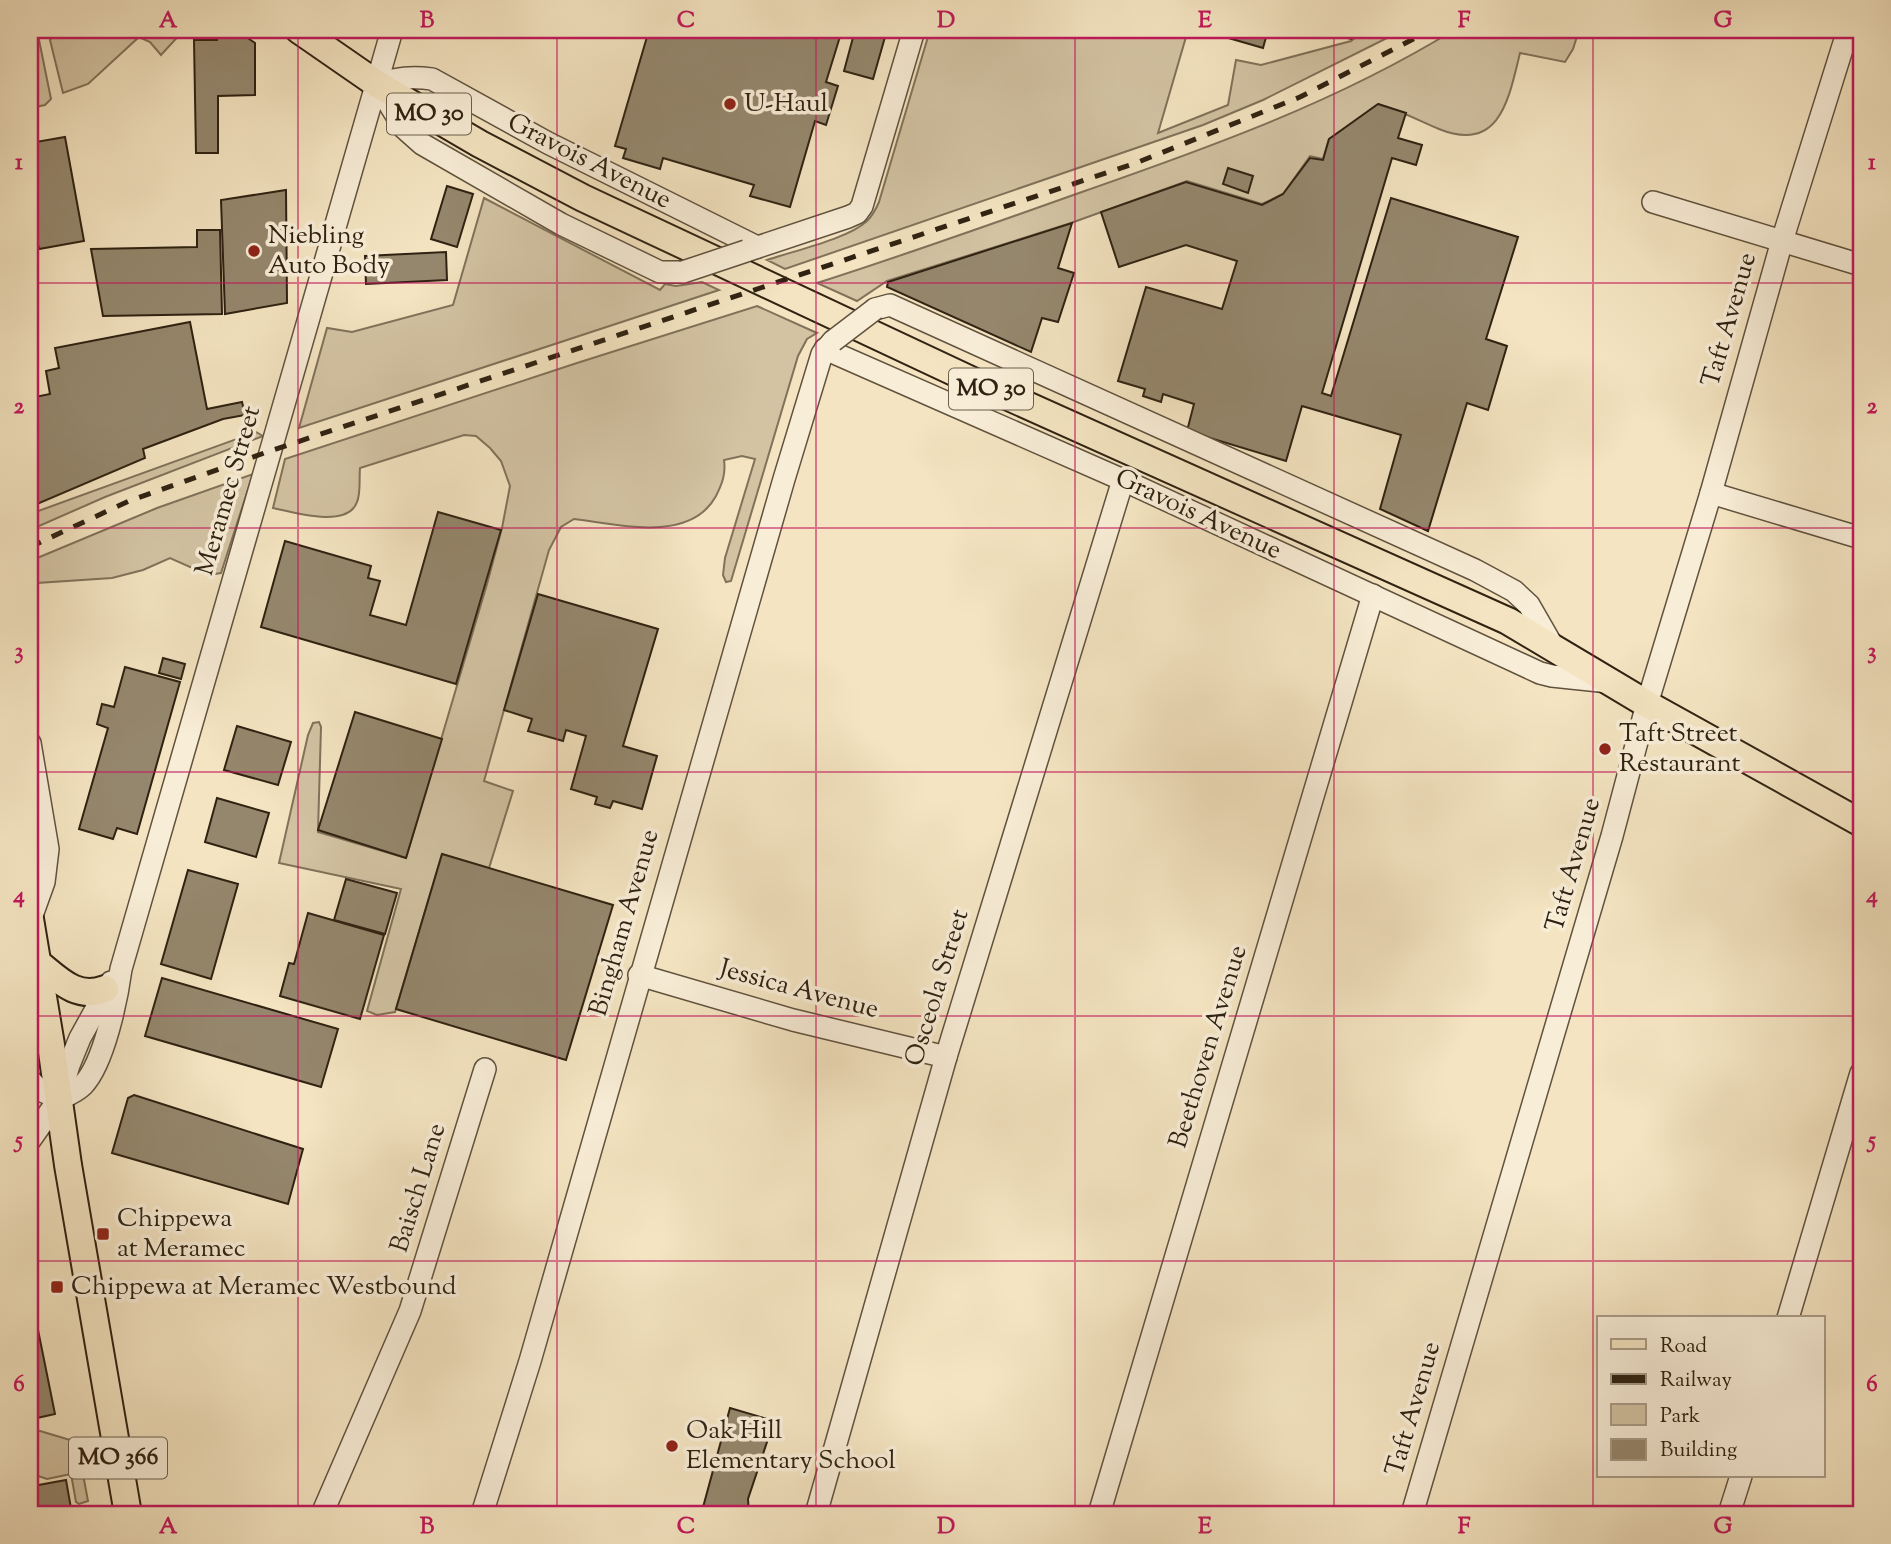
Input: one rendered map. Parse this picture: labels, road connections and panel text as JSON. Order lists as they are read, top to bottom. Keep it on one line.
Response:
{"streets":{"main road":["MO 30","Gravois Avenue","MO 366"],"street":["Taft Avenue","Meramec Street","Bingham Avenue","Osceola Street","Jessica Avenue","Beethoven Avenue","Baisch Lane"]},"crossings":[["Gravois Avenue","Taft Avenue"],["Gravois Avenue","Meramec Street"],["Gravois Avenue","Bingham Avenue"],["Gravois Avenue","Osceola Street"],["Gravois Avenue","Beethoven Avenue"],["Meramec Street","MO 366"],["Bingham Avenue","Jessica Avenue"],["Osceola Street","Jessica Avenue"]],"places":{"other":["U-Haul","Niebling Auto Body","Taft Street Restaurant","Oak Hill Elementary School"],"transit":["Chippewa at Meramec","Chippewa at Meramec Westbound"]},"legend":["Road","Railway","Park","Building"],"grid":{"columns":["A","B","C","D","E","F","G"],"rows":["1","2","3","4","5","6"]}}
